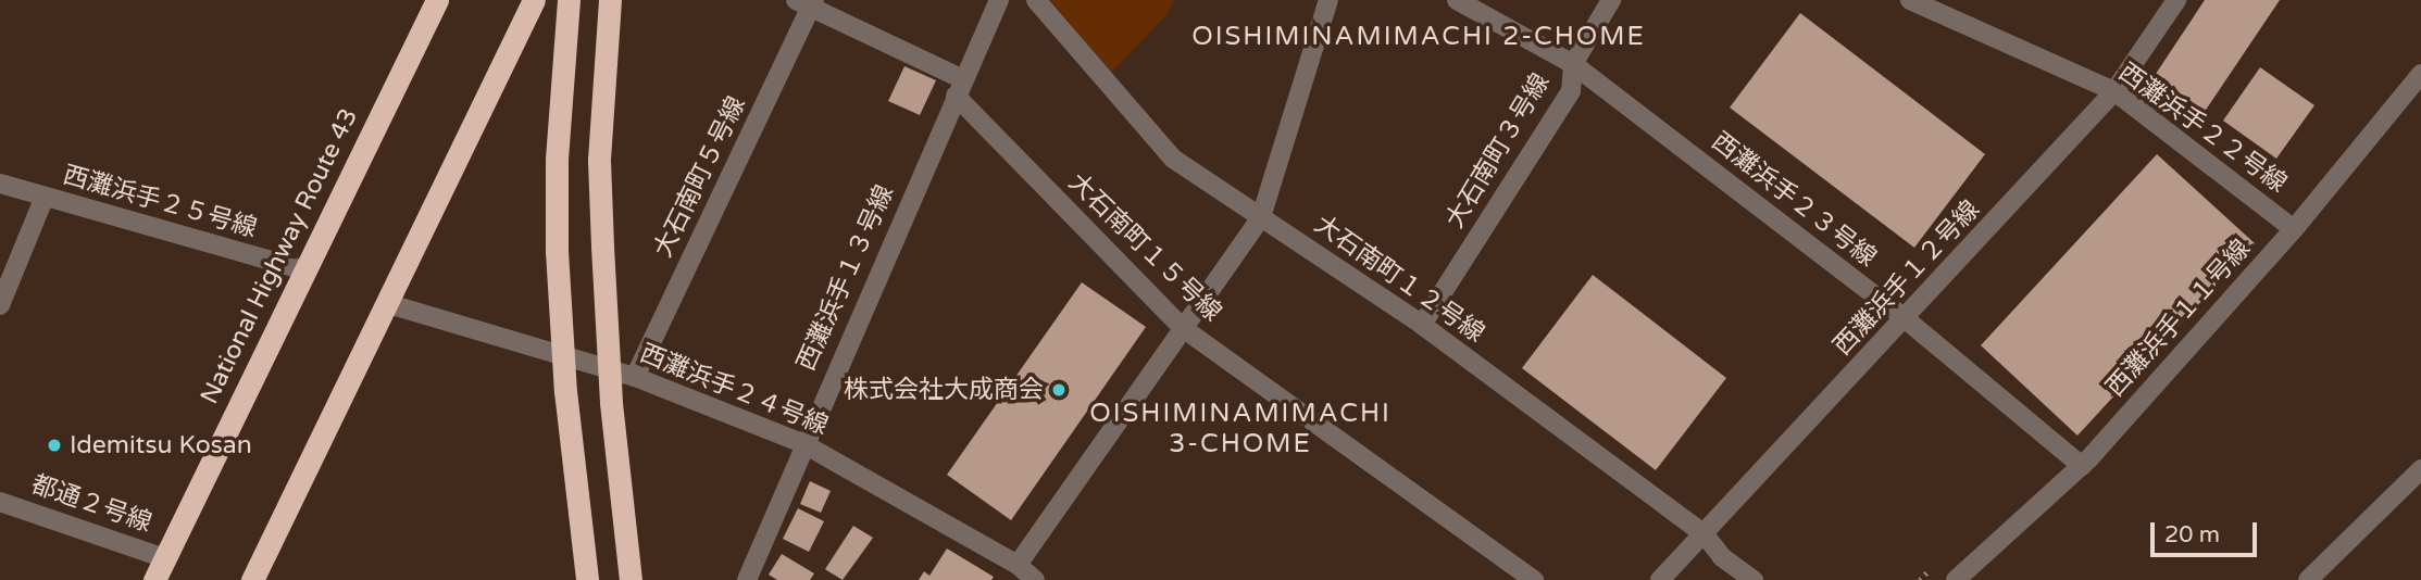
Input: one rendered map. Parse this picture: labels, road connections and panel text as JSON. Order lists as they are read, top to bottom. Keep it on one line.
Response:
{"streets":{"highway":["National Highway Route 43"],"street":["西灘浜手２２号線","大石南町３号線","大石南町５号線","西灘浜手２３号線","西灘浜手２５号線","大石南町１５号線","西灘浜手１３号線","西灘浜手１２号線","大石南町１２号線","西灘浜手１１号線","西灘浜手２４号線","都通２号線"]},"crossings":[["西灘浜手２２号線","西灘浜手１２号線"],["西灘浜手２２号線","西灘浜手１１号線"],["大石南町３号線","西灘浜手２３号線"],["大石南町３号線","大石南町１２号線"],["大石南町５号線","西灘浜手２４号線"],["西灘浜手２３号線","西灘浜手１２号線"],["西灘浜手２３号線","西灘浜手１１号線"],["西灘浜手２５号線","National Highway Route 43"],["大石南町１５号線","西灘浜手１３号線"],["National Highway Route 43","都通２号線"],["西灘浜手１３号線","西灘浜手２４号線"],["西灘浜手１２号線","大石南町１２号線"]],"districts":["OISHIMINAMIMACHI 2-CHOME","OISHIMINAMIMACHI 3-CHOME"],"places":["株式会社大成商会","Idemitsu Kosan"],"scale_bar":"20 m"}
